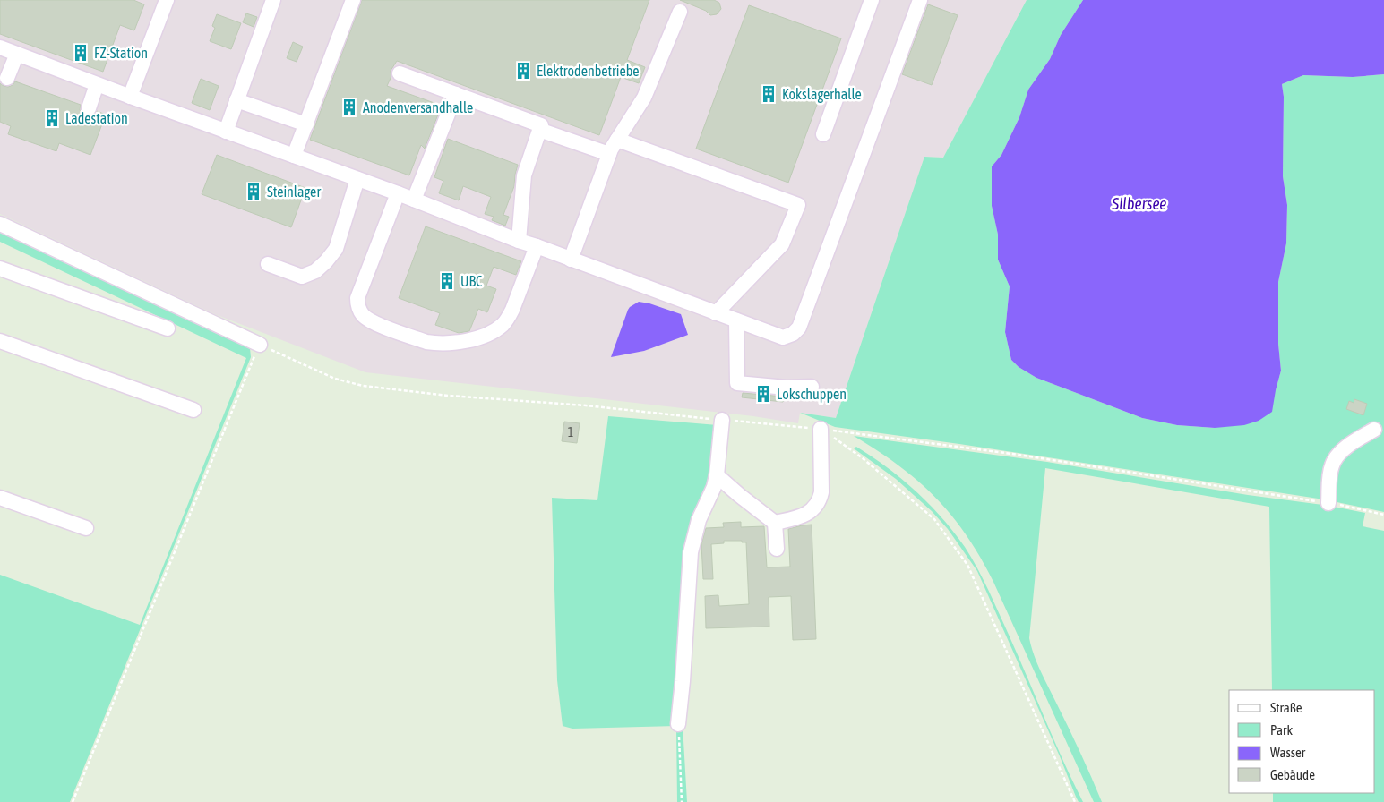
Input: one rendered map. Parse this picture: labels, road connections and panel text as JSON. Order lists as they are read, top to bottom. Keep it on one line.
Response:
{"water":["Silbersee"],"places":{"building":["FZ-Station","Elektrodenbetriebe","Kokslagerhalle","Anodenversandhalle","Ladestation","Steinlager","UBC","Lokschuppen"]},"house_numbers":["1"],"legend":["Straße","Park","Wasser","Gebäude"]}
